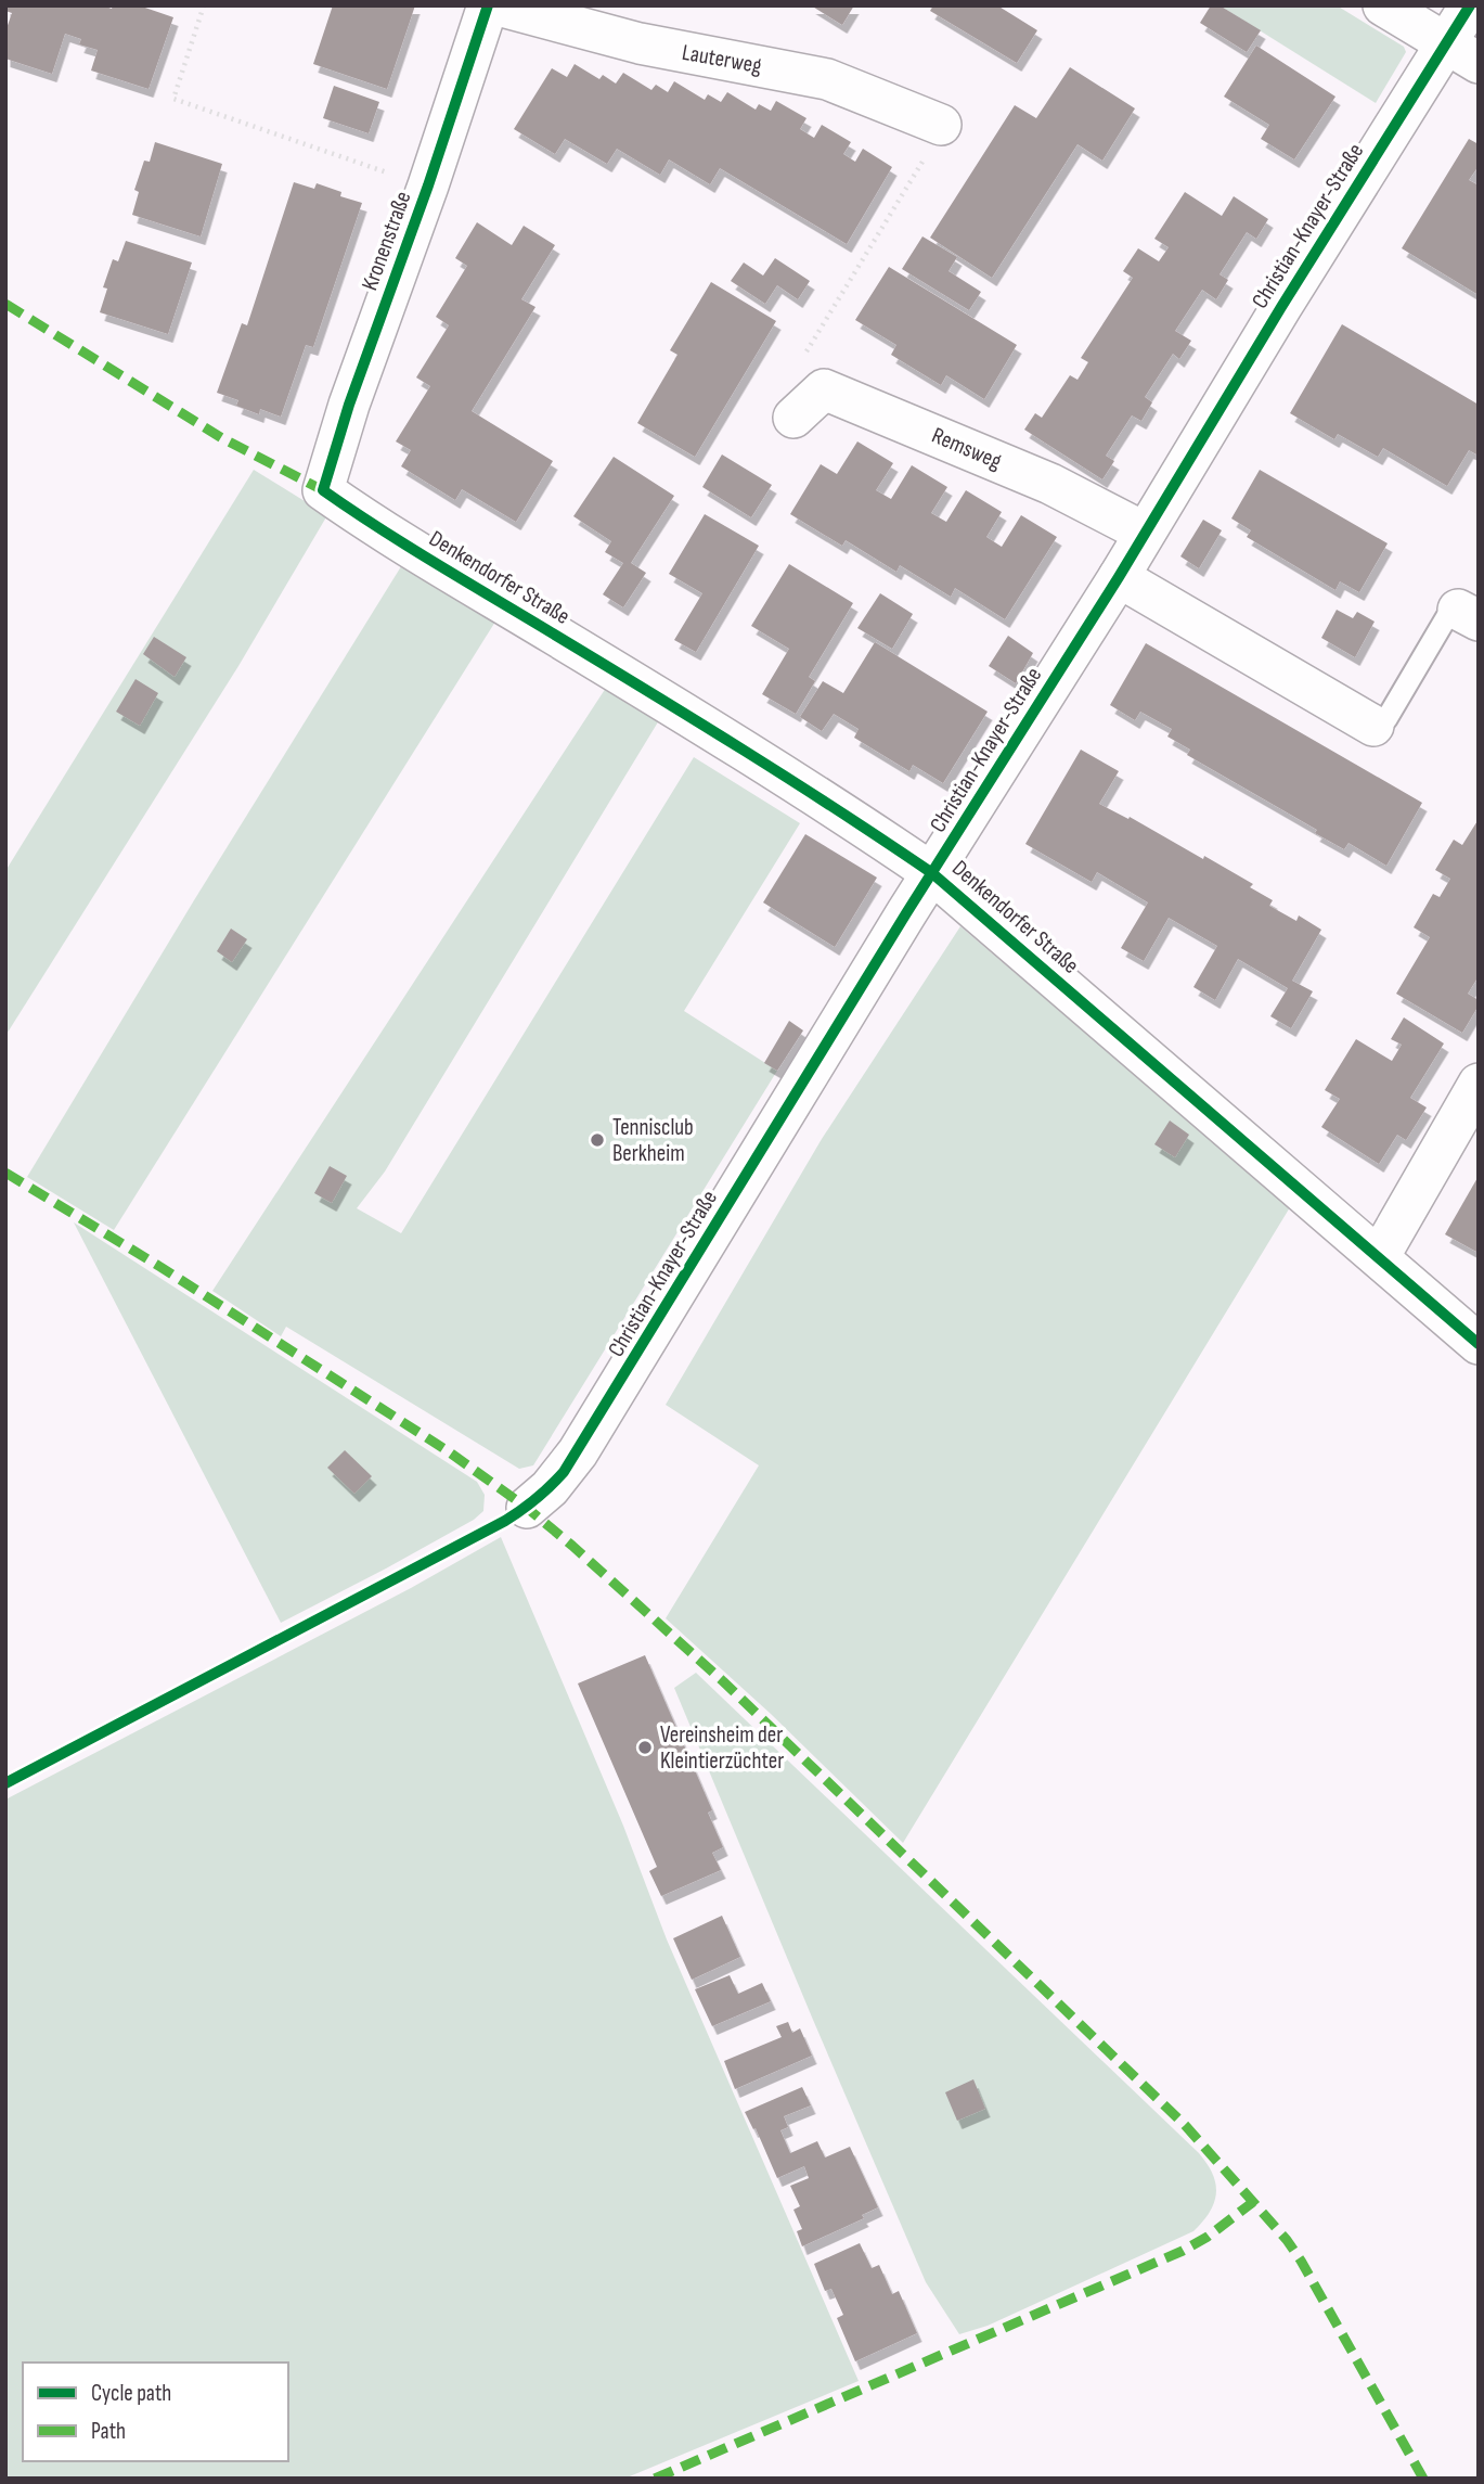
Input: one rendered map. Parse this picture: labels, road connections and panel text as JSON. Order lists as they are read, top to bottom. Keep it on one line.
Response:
{"streets":{"street":["Lauterweg","Christian-Knayer-Straße","Kronenstraße","Remsweg","Denkendorfer Straße"]},"crossings":[["Christian-Knayer-Straße","Remsweg"],["Christian-Knayer-Straße","Denkendorfer Straße"],["Kronenstraße","Denkendorfer Straße"]],"places":["Tennisclub Berkheim","Vereinsheim der Kleintierzüchter"],"legend":["Cycle path","Path"]}
